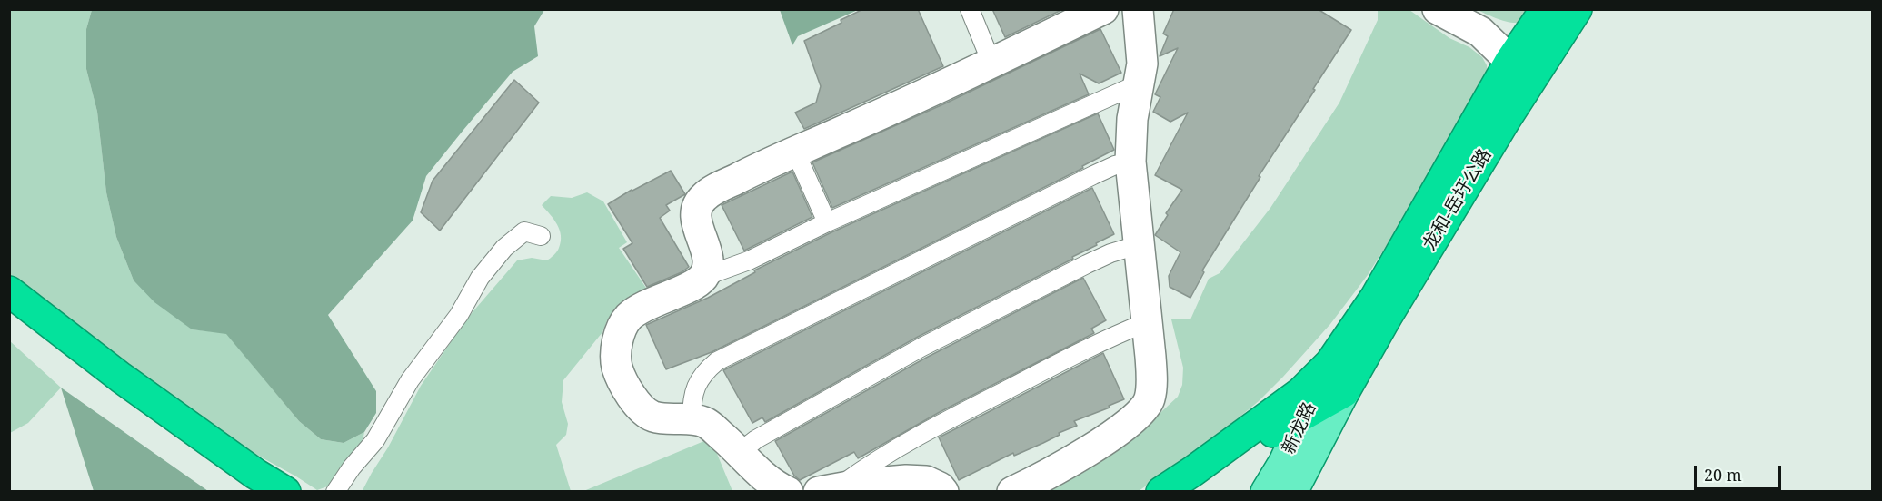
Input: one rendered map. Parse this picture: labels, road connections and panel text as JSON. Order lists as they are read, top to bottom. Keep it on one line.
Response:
{"streets":{"highway":["龙和-岳圩公路"],"main road":["新龙路"]},"crossings":[["龙和-岳圩公路","新龙路"]],"scale_bar":"20 m"}
